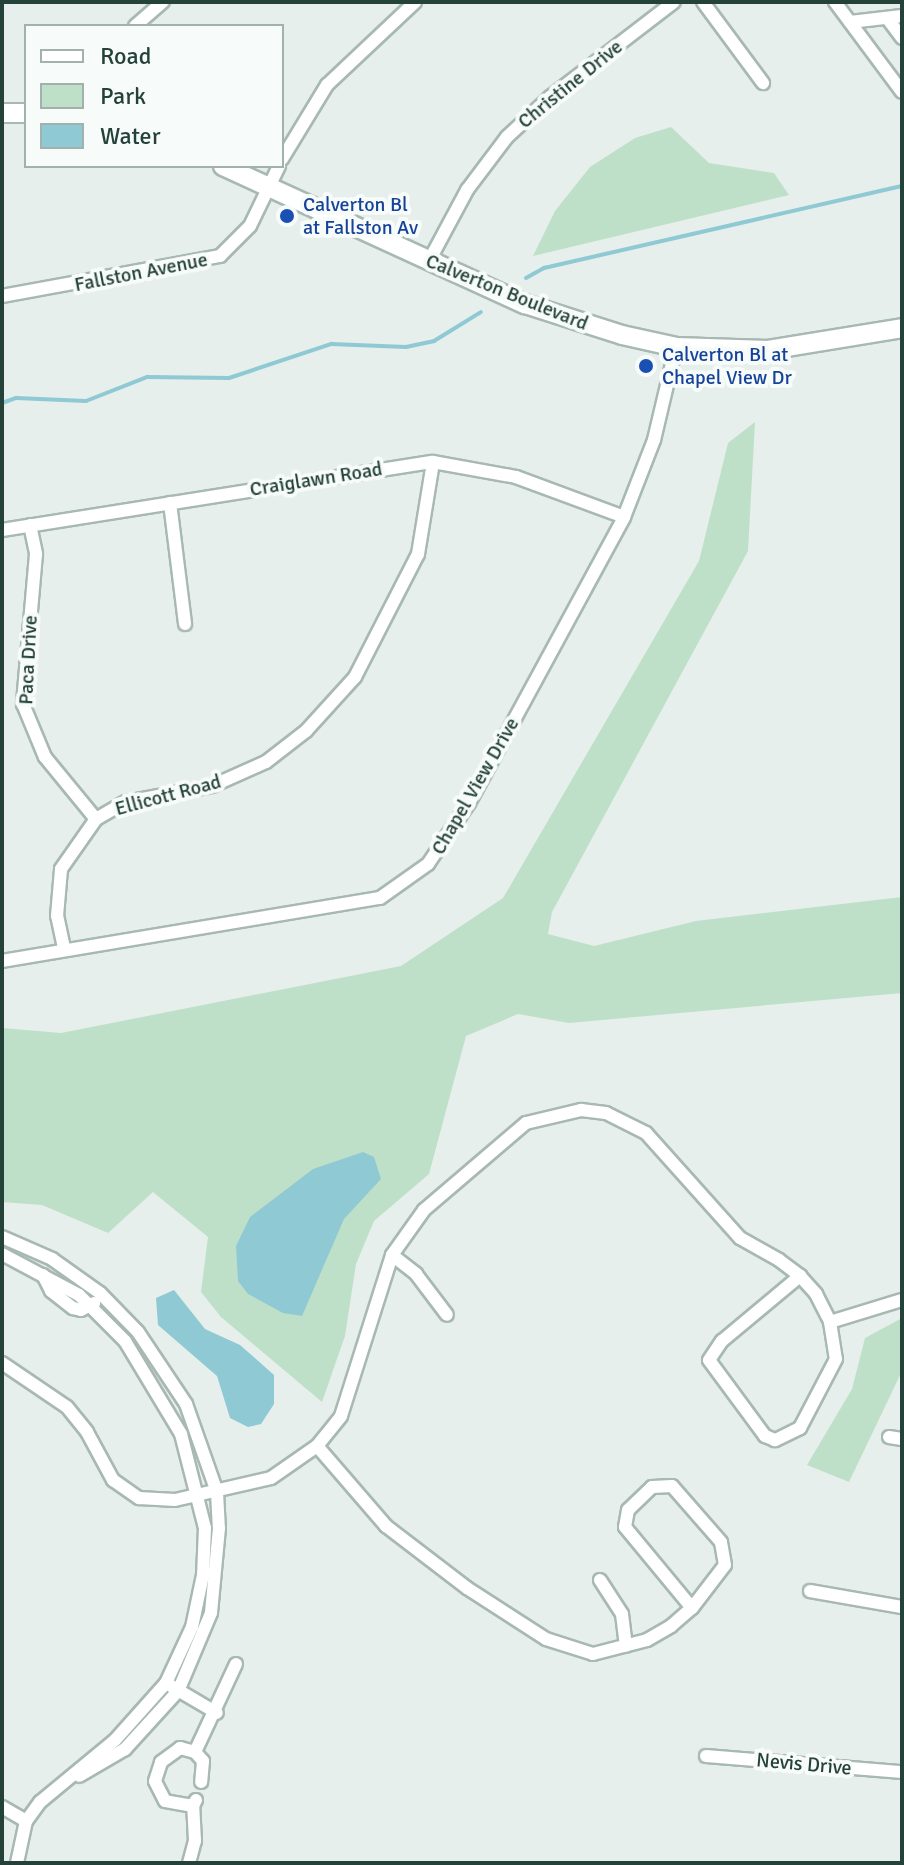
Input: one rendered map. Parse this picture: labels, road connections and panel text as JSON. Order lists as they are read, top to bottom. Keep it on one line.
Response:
{"streets":{"street":["Christine Drive","Fallston Avenue","Calverton Boulevard","Craiglawn Road","Paca Drive","Chapel View Drive","Ellicott Road","Nevis Drive"]},"crossings":[["Christine Drive","Calverton Boulevard"],["Fallston Avenue","Calverton Boulevard"],["Calverton Boulevard","Chapel View Drive"],["Craiglawn Road","Paca Drive"],["Craiglawn Road","Chapel View Drive"],["Craiglawn Road","Ellicott Road"],["Paca Drive","Ellicott Road"],["Chapel View Drive","Ellicott Road"]],"places":["Calverton Bl at Fallston Av","Calverton Bl at Chapel View Dr"],"legend":["Road","Park","Water"]}
